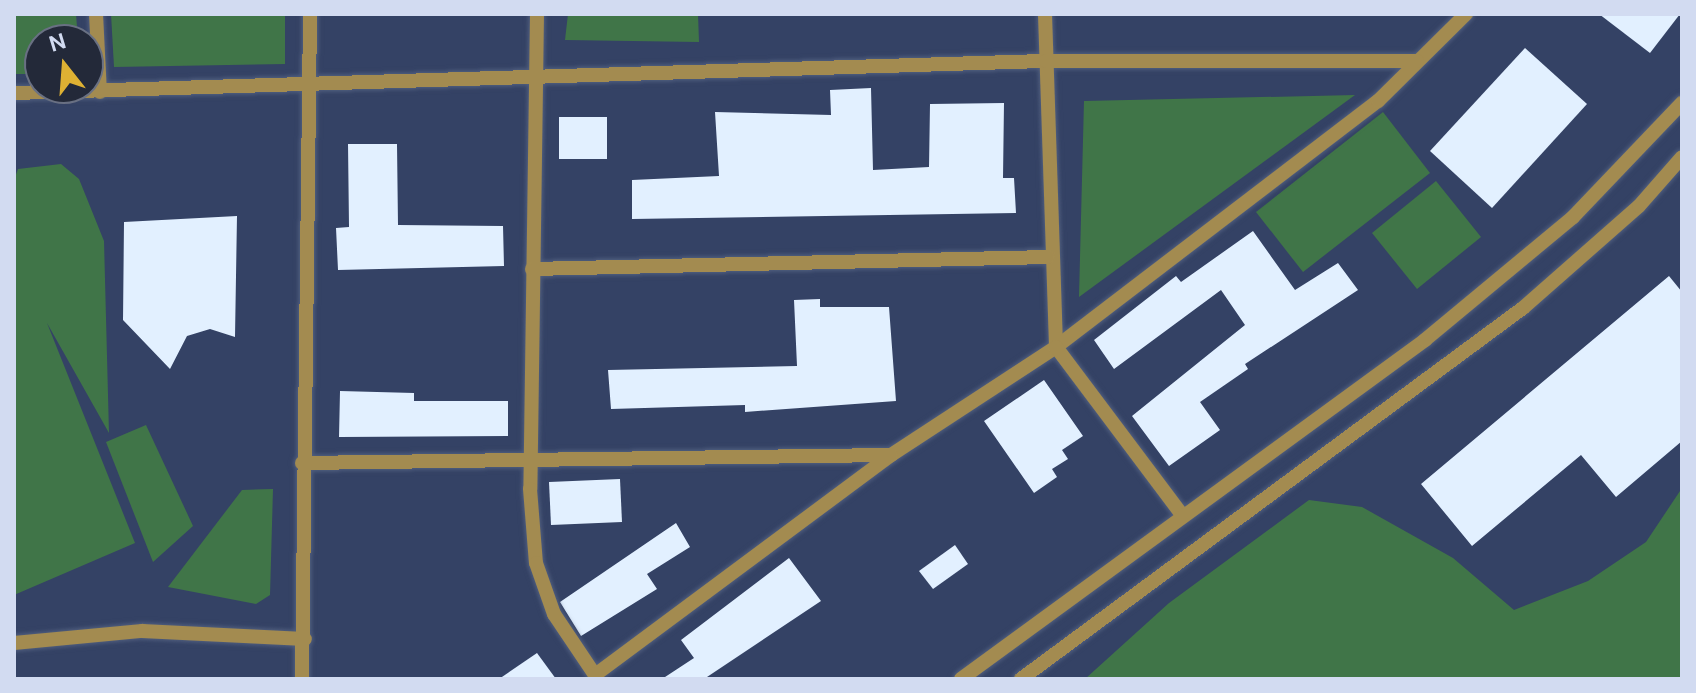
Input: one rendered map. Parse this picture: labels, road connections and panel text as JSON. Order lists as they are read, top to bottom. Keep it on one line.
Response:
{"north":"top"}
